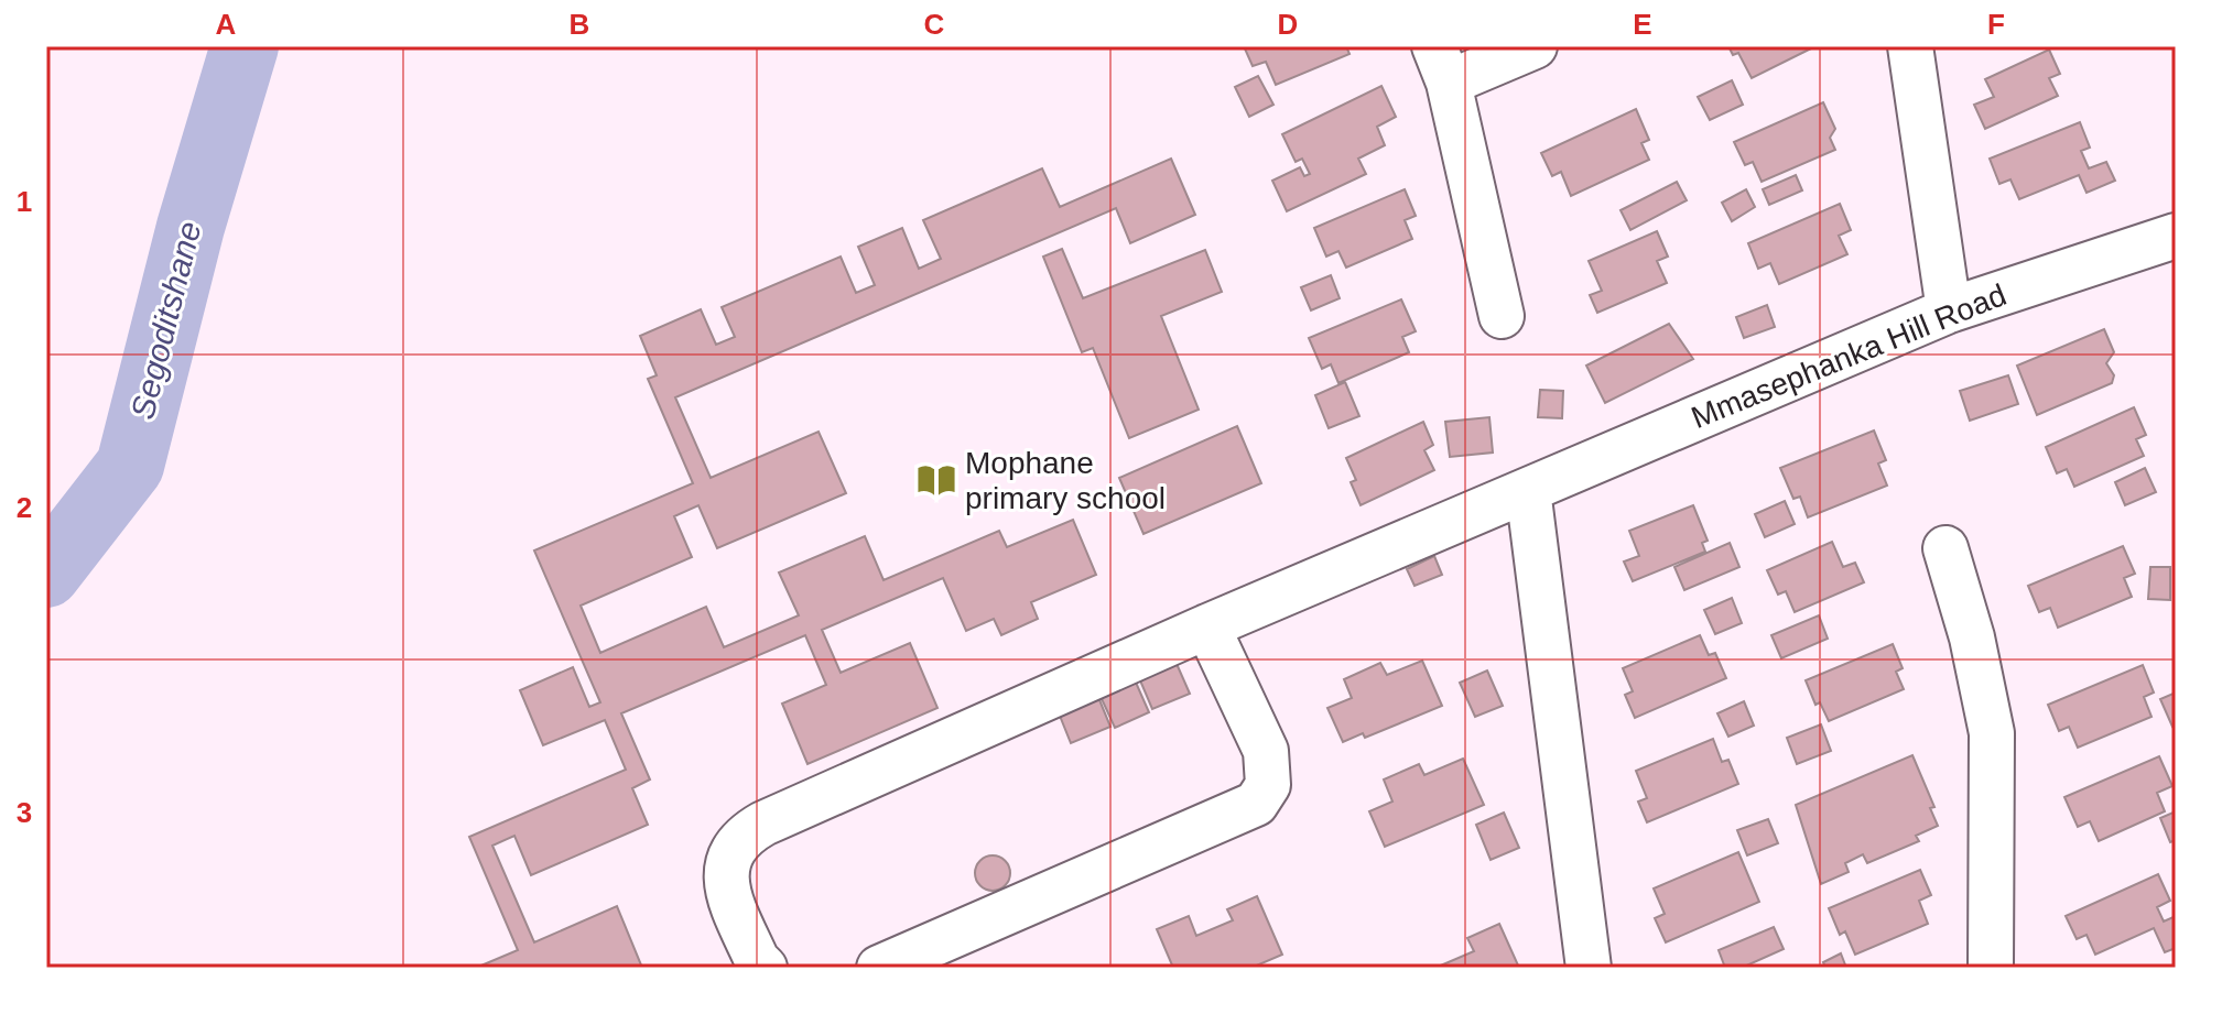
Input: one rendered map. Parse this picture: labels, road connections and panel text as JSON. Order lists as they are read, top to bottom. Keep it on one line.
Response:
{"streets":{"street":["Mmasephanka Hill Road"]},"water":["Segoditshane"],"places":{"library":["Mophane primary school"]},"grid":{"columns":["A","B","C","D","E","F"],"rows":["1","2","3"]}}
